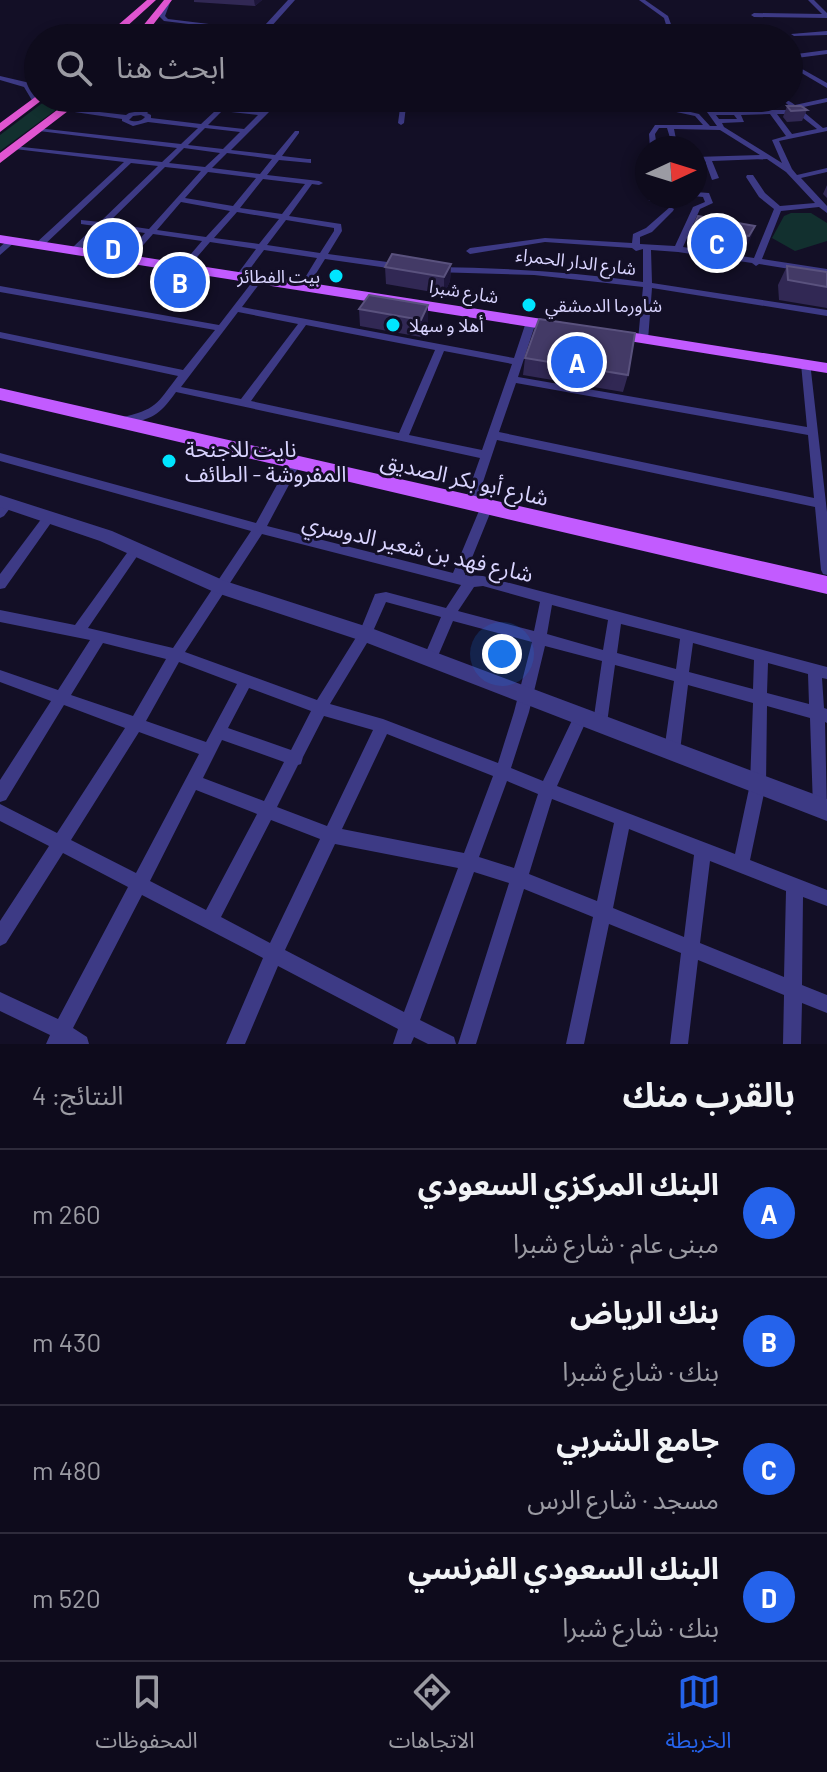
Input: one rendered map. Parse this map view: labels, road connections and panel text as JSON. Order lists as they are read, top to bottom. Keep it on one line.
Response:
{"streets":{"main road":["شارع شبرا","شارع أبو بكر الصديق"],"street":["شارع الدار الحمراء","شارع فهد بن شعير الدوسري"]},"places":["بيت الفطائر","شاورما الدمشقي","أهلا و سهلا","نايت للاجنحة المفروشة - الطائف"],"north":"right","page":{"search":"ابحث هنا","pins":["C","D","B","A"],"heading":["بالقرب منك","النتائج: 4"],"list":[{"mark":"A","name":"البنك المركزي السعودي","note":"مبنى عام · شارع شبرا","value":"260 m"},{"mark":"B","name":"بنك الرياض","note":"بنك · شارع شبرا","value":"430 m"},{"mark":"C","name":"جامع الشربي","note":"مسجد · شارع الرس","value":"480 m"},{"mark":"D","name":"البنك السعودي الفرنسي","note":"بنك · شارع شبرا","value":"520 m"}],"nav":["الخريطة","الاتجاهات","المحفوظات"]}}
